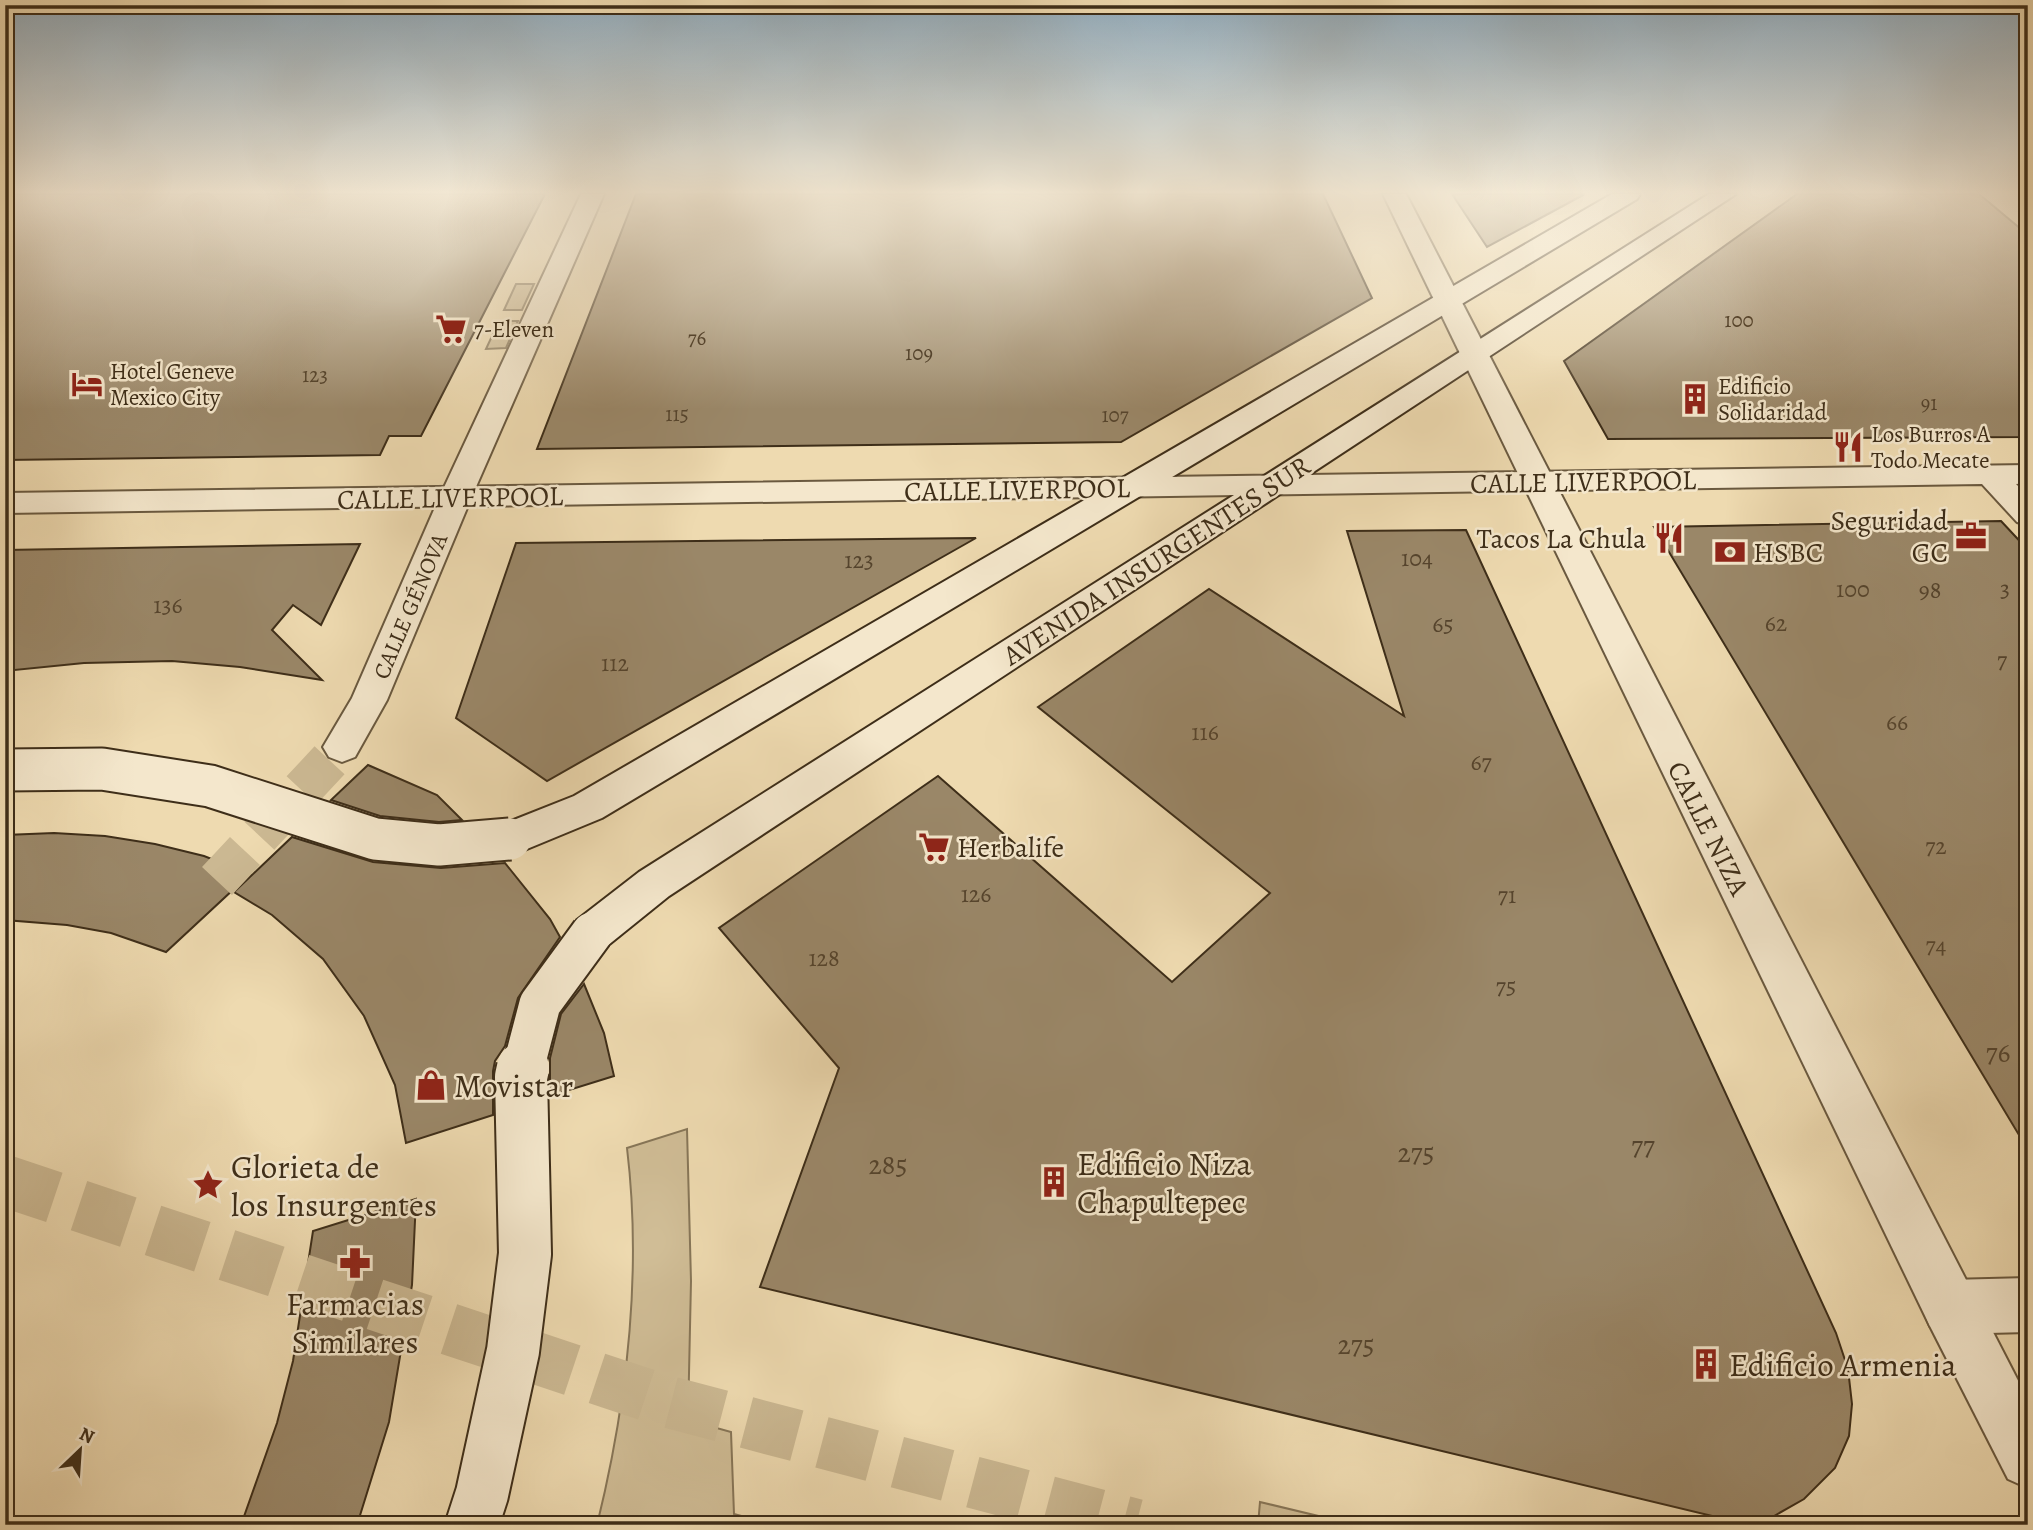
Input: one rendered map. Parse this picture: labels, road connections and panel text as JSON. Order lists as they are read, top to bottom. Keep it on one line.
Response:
{"streets":{"street":["CALLE LIVERPOOL","AVENIDA INSURGENTES SUR","CALLE GÉNOVA","CALLE NIZA"]},"crossings":[["CALLE LIVERPOOL","AVENIDA INSURGENTES SUR"],["CALLE LIVERPOOL","CALLE GÉNOVA"],["CALLE LIVERPOOL","CALLE NIZA"],["AVENIDA INSURGENTES SUR","CALLE NIZA"]],"places":{"supermarket":["7-Eleven","Herbalife"],"hotel":["Hotel Geneve Mexico City"],"building":["Edificio Solidaridad","Edificio Niza Chapultepec","Edificio Armenia"],"restaurant":["Los Burros A Todo Mecate","Tacos La Chula"],"office":["Seguridad GC"],"bank":["HSBC"],"shop":["Movistar"],"place":["Glorieta de los Insurgentes"],"pharmacy":["Farmacias Similares"]},"house_numbers":["100","76","109","123","91","115","107","104","123","100","3","98","136","62","65","7","112","66","116","67","72","126","71","74","128","75","76","77","275","285","275"],"north":"top right"}
